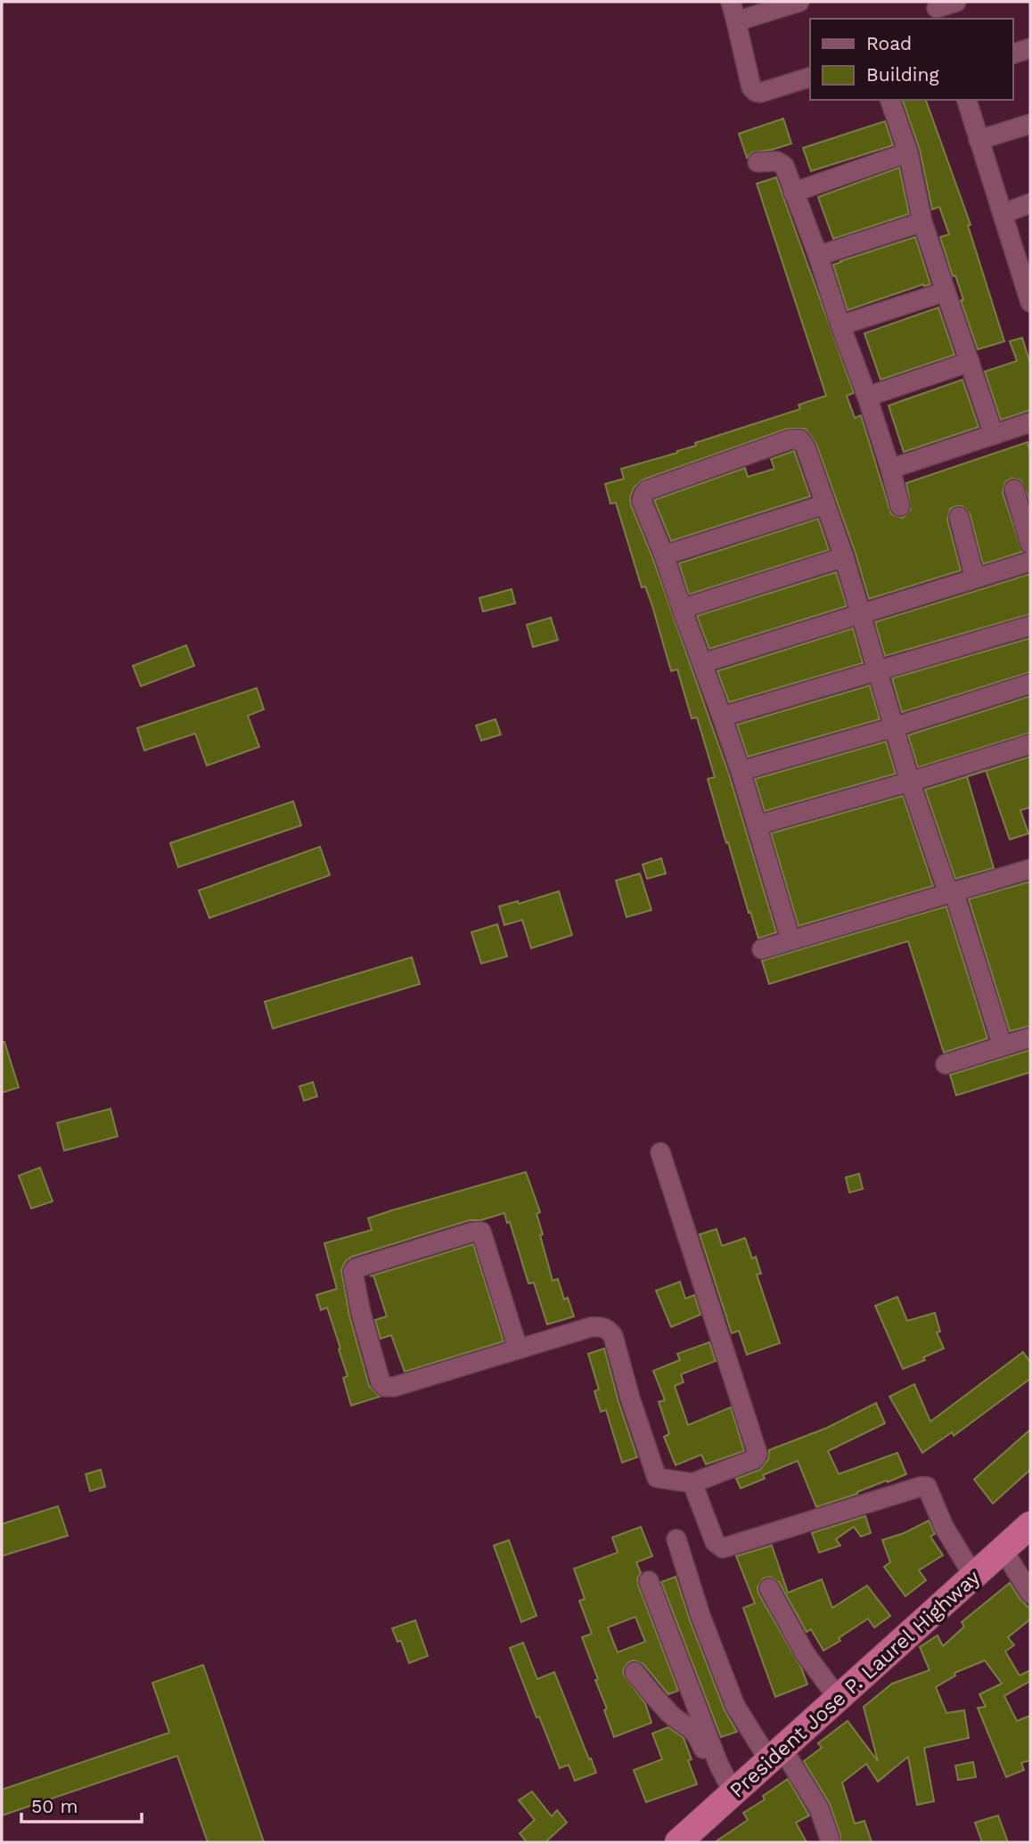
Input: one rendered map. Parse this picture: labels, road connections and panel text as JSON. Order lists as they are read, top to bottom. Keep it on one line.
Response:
{"streets":{"highway":["President Jose P. Laurel Highway"]},"legend":["Road","Building"],"scale_bar":"50 m"}
